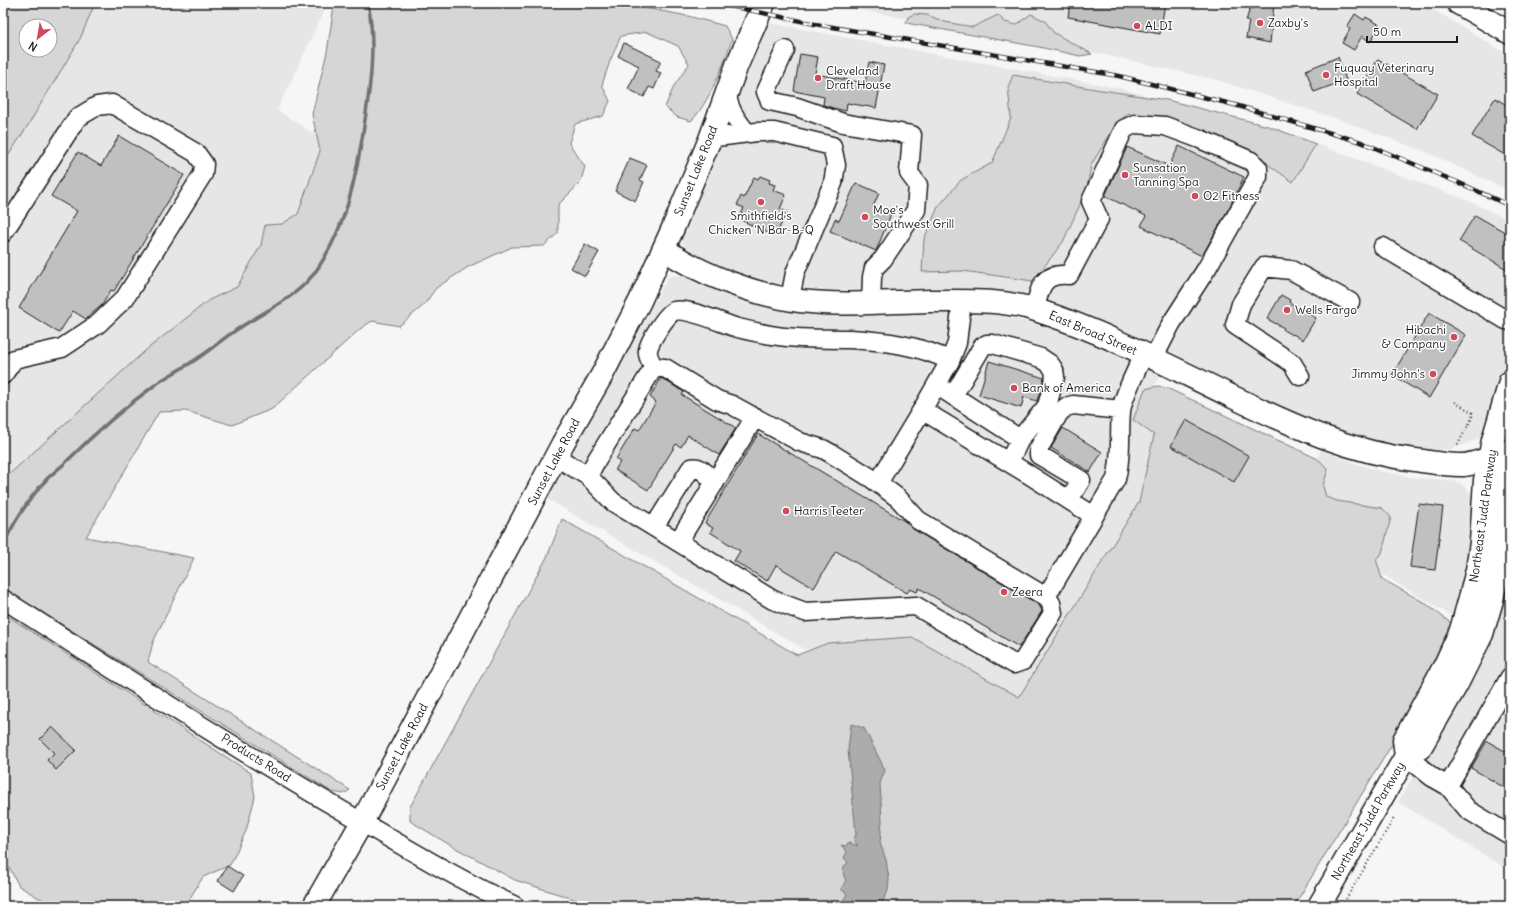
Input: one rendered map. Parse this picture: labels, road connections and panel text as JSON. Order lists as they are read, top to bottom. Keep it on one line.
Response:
{"streets":{"main road":["Sunset Lake Road","East Broad Street","Northeast Judd Parkway"],"street":["Products Road"]},"crossings":[["Sunset Lake Road","East Broad Street"],["Sunset Lake Road","Products Road"],["East Broad Street","Northeast Judd Parkway"]],"places":["Zaxby's","ALDI","Fuquay Veterinary Hospital","Cleveland Draft House","Sunsation Tanning Spa","O2 Fitness","Smithfield's Chicken 'N Bar-B-Q","Moe's Southwest Grill","Wells Fargo","Hibachi & Company","Jimmy John's","Bank of America","Harris Teeter","Zeera"],"scale_bar":"50 m","north":"bottom left"}
